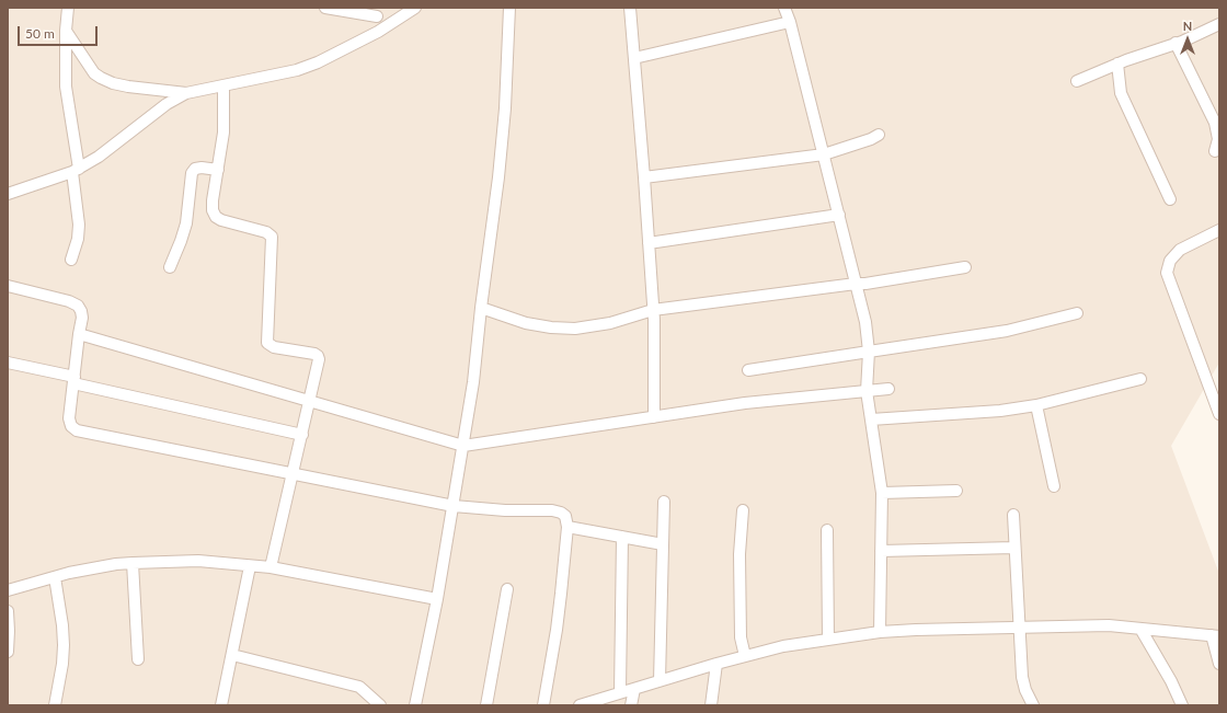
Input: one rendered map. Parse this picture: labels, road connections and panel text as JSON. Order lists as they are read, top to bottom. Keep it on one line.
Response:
{"scale_bar":"50 m","north":"top"}
